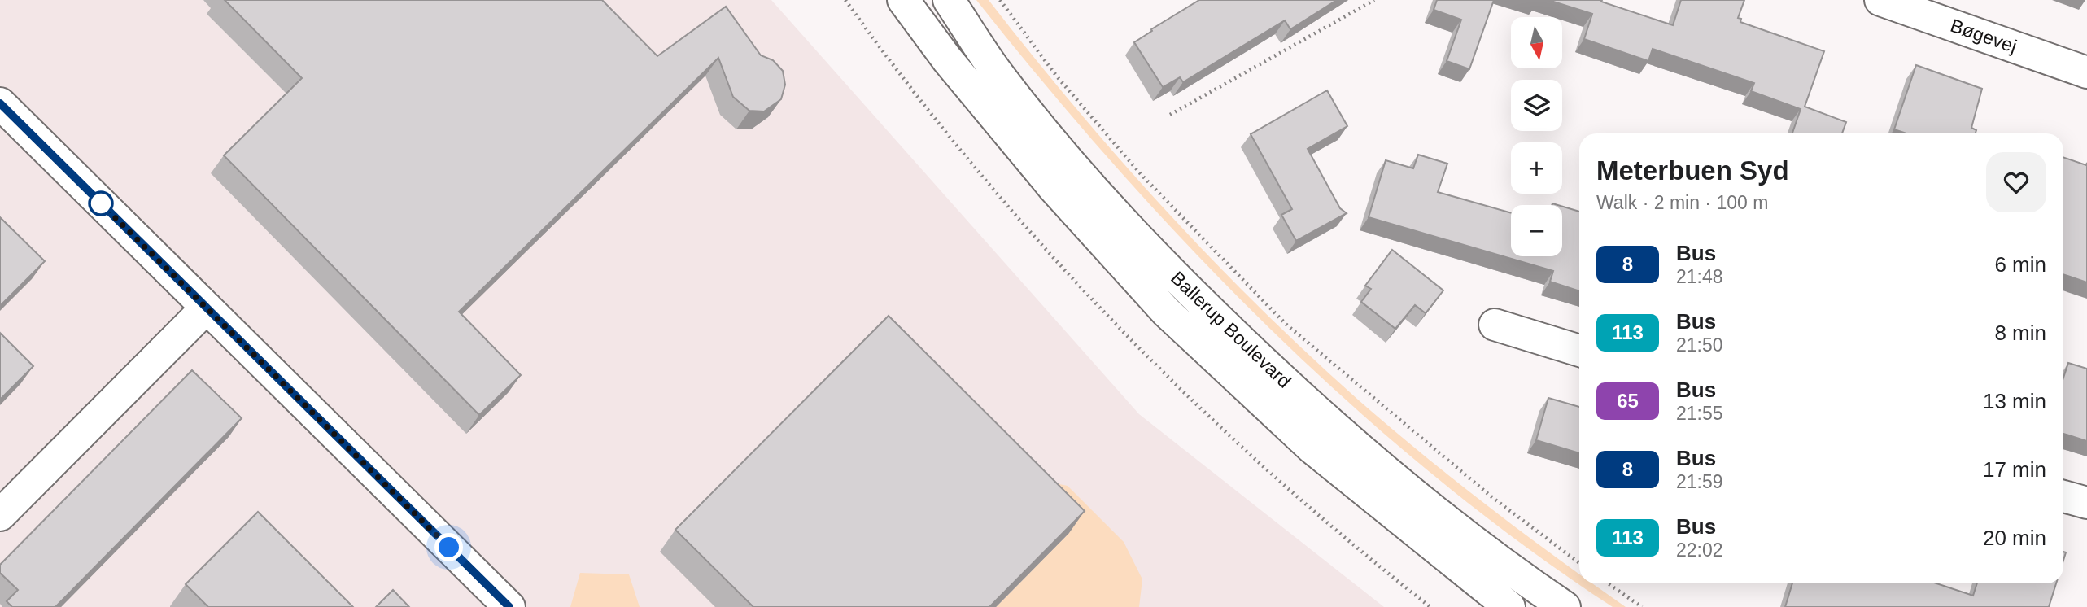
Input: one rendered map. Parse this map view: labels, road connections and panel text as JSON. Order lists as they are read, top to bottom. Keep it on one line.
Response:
{"streets":{"street":["Bøgevej","Ballerup Boulevard"]},"lines":["bus line 8"],"north":"bottom","page":{"map_buttons":["+","−"],"heading":["Meterbuen Syd","Walk · 2 min · 100 m"],"list":[{"mark":"8","name":"Bus","note":"21:48","value":"6 min"},{"mark":"113","name":"Bus","note":"21:50","value":"8 min"},{"mark":"65","name":"Bus","note":"21:55","value":"13 min"},{"mark":"8","name":"Bus","note":"21:59","value":"17 min"},{"mark":"113","name":"Bus","note":"22:02","value":"20 min"}]}}
